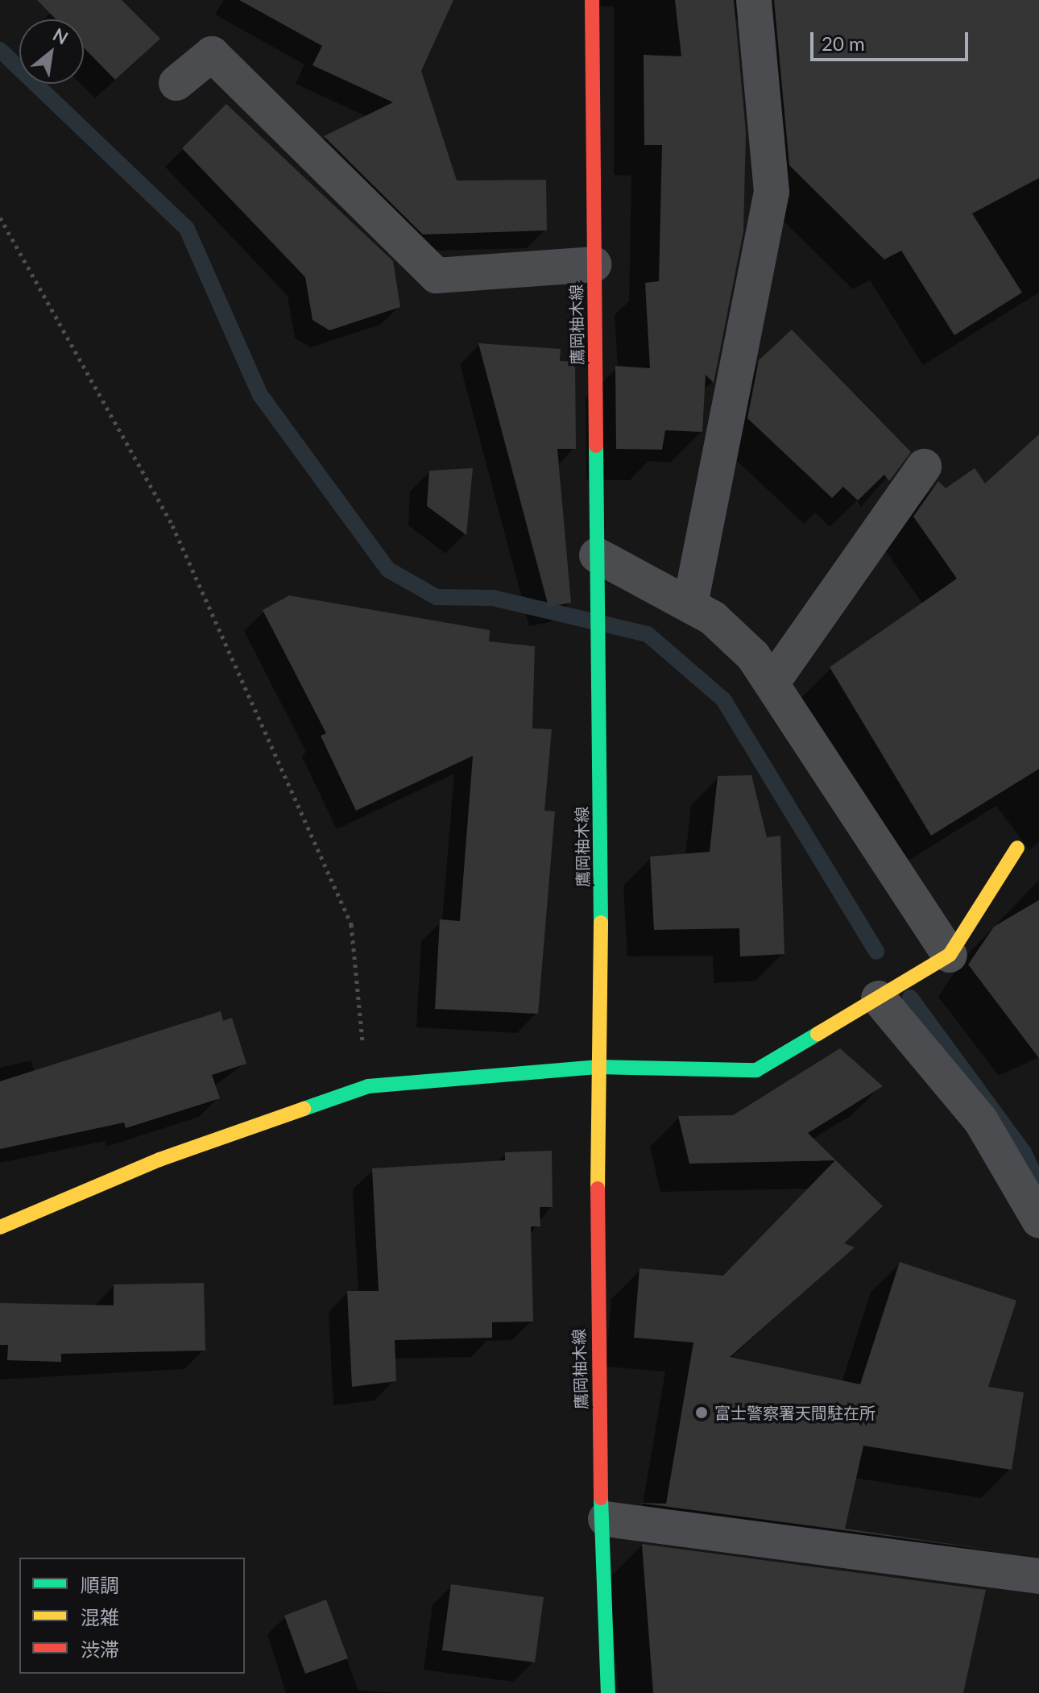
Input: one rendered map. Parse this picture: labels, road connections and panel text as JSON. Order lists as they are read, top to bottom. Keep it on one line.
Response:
{"streets":{"main road":["鷹岡柚木線"]},"places":["富士警察署天間駐在所"],"legend":["順調","混雑","渋滞"],"scale_bar":"20 m","north":"top right"}
